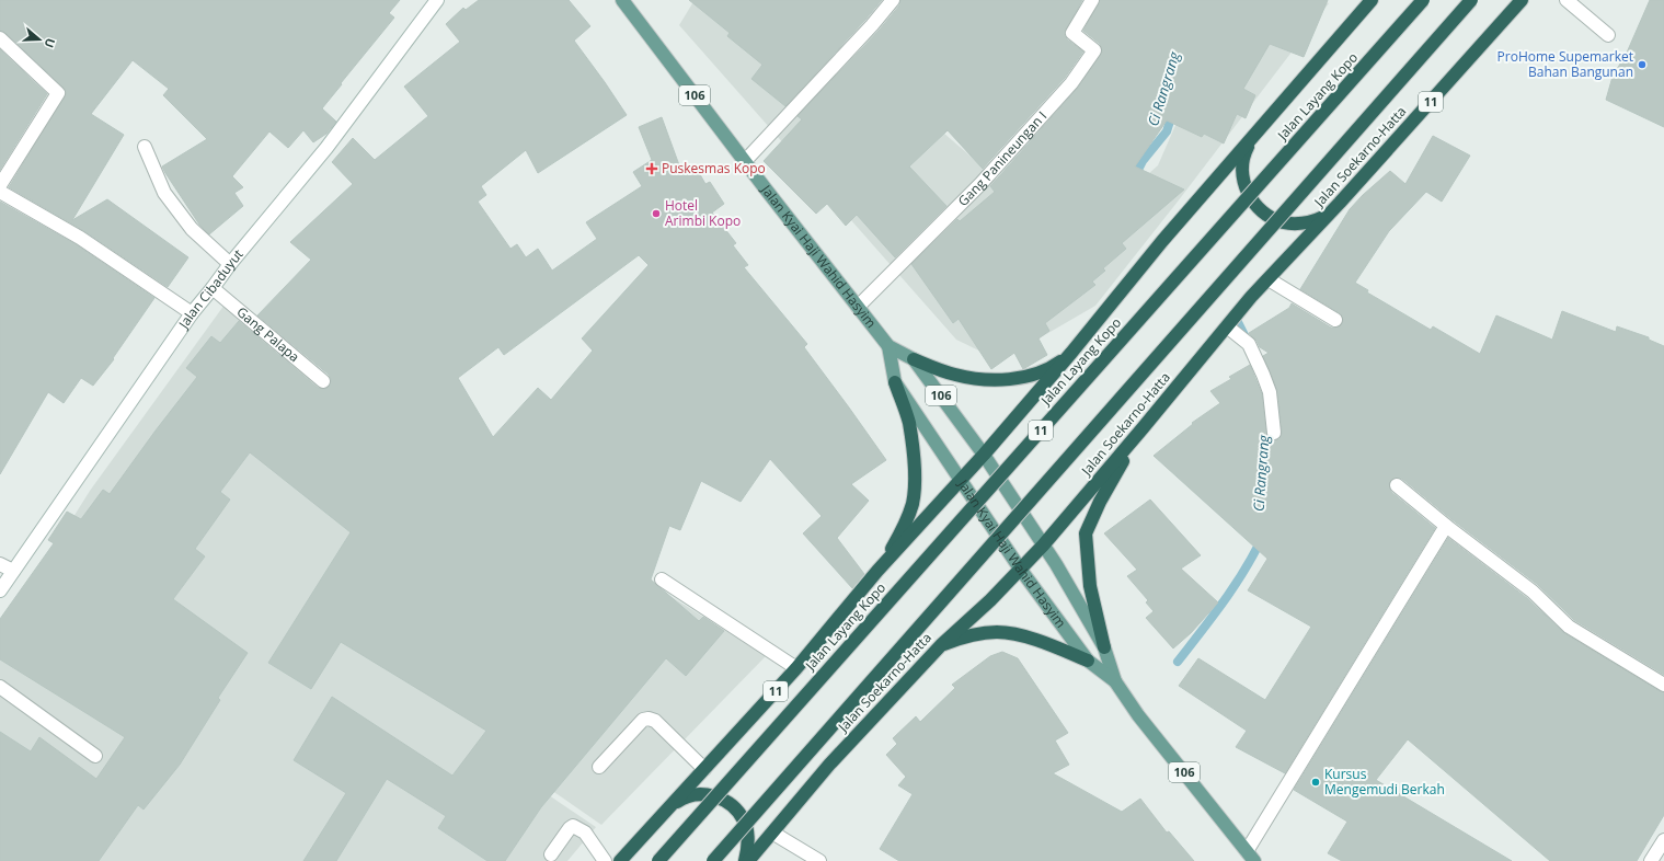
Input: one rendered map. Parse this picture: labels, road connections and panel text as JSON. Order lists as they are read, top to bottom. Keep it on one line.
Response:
{"streets":{"highway":["Jalan Layang Kopo","11","Jalan Soekarno-Hatta"],"main road":["106","Jalan Kyai Haji Wahid Hasyim"],"street":["Gang Panineungan I","Jalan Cibaduyut","Gang Palapa"]},"crossings":[["11","Jalan Kyai Haji Wahid Hasyim"],["Jalan Soekarno-Hatta","Jalan Kyai Haji Wahid Hasyim"],["Gang Panineungan I","Jalan Kyai Haji Wahid Hasyim"],["Jalan Cibaduyut","Gang Palapa"]],"water":["Ci Rangrang"],"places":{"other":["ProHome Supemarket Bahan Bangunan","Hotel Arimbi Kopo","Kursus Mengemudi Berkah"],"health":["Puskesmas Kopo"]},"north":"right"}
